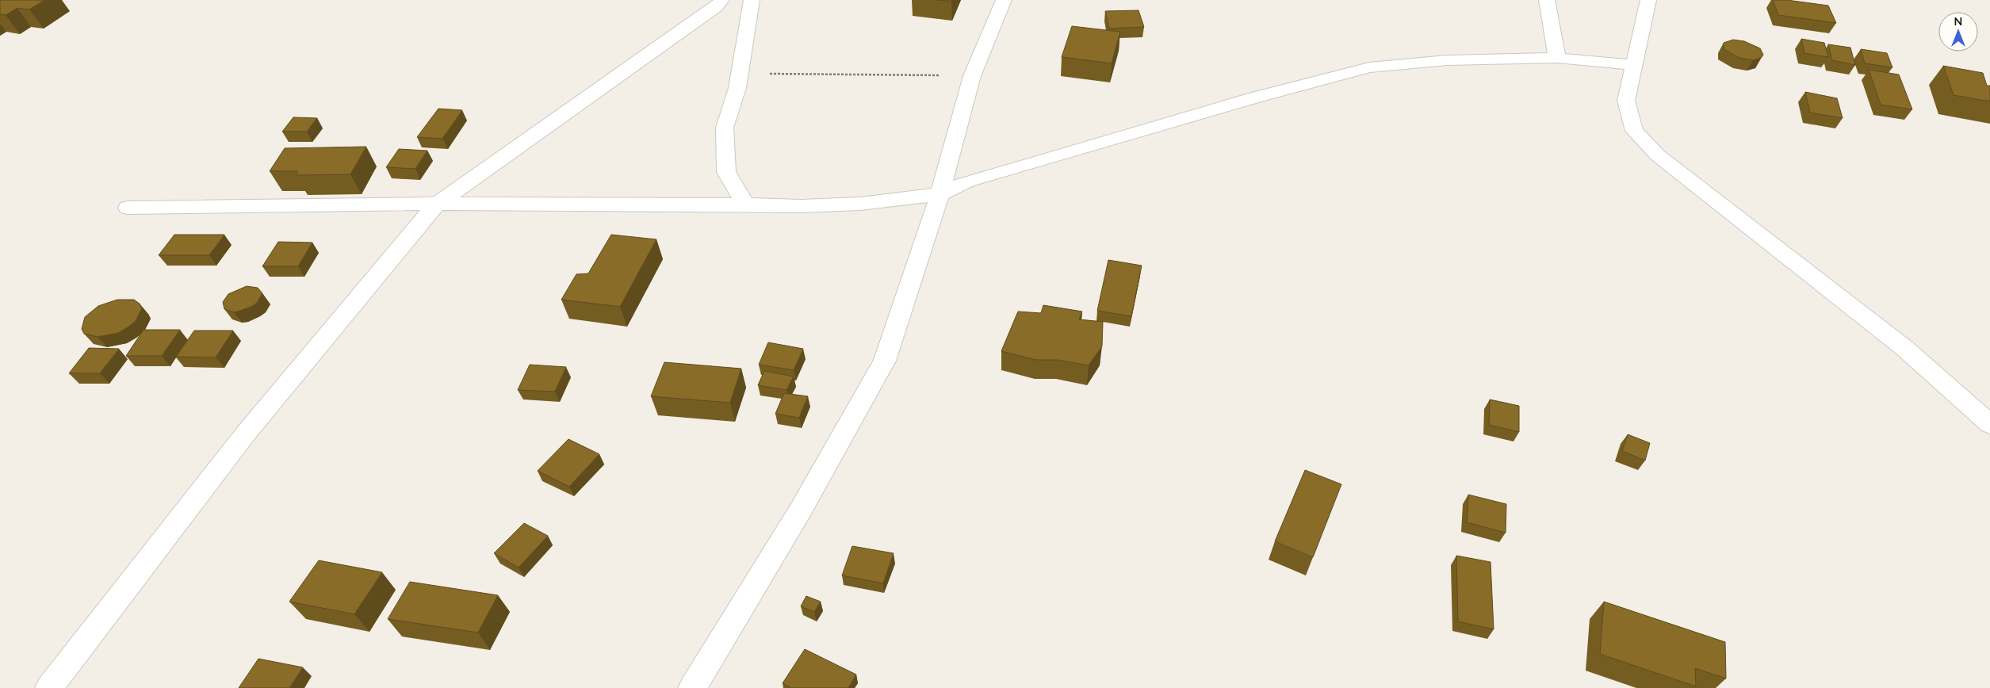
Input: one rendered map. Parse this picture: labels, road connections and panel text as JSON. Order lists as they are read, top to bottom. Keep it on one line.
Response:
{"north":"top"}
